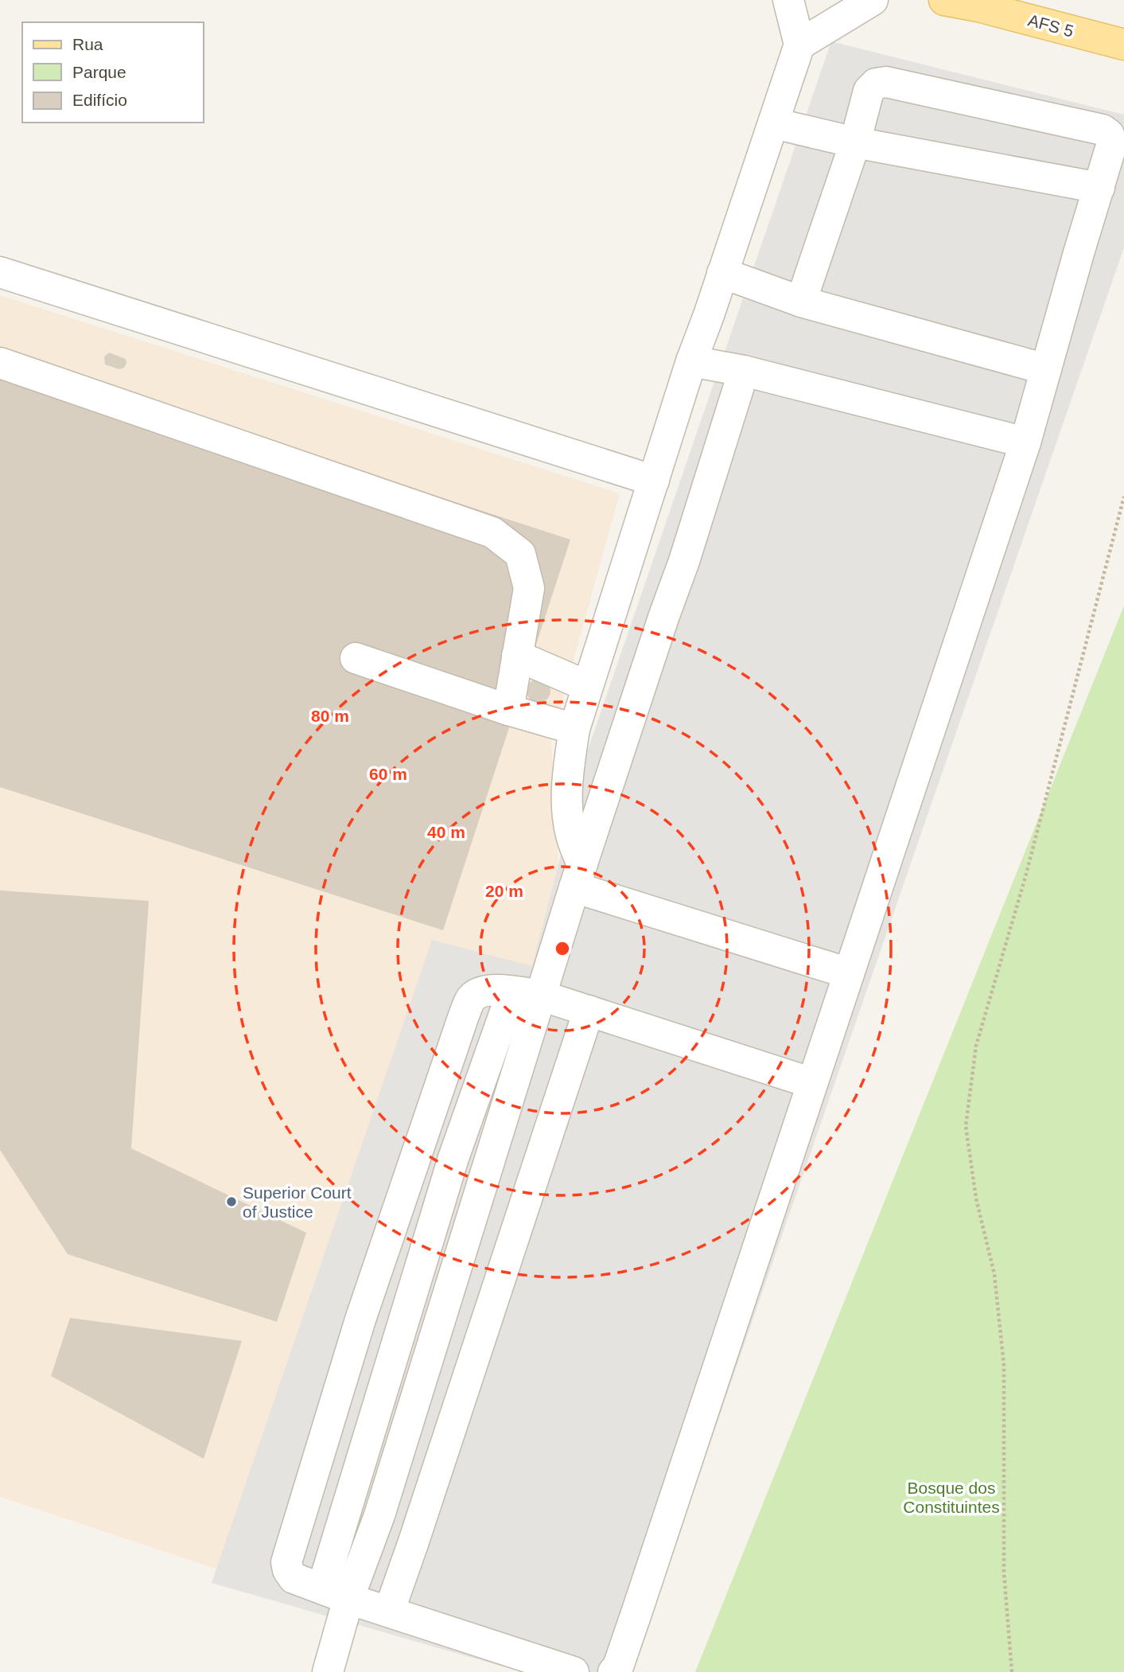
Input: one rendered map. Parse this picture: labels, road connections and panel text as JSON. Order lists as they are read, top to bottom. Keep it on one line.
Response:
{"streets":{"main road":["AFS 5"]},"parks":["Bosque dos Constituintes"],"places":["Superior Court of Justice"],"legend":["Rua","Parque","Edifício"],"rings":["80 m","60 m","40 m","20 m"]}
